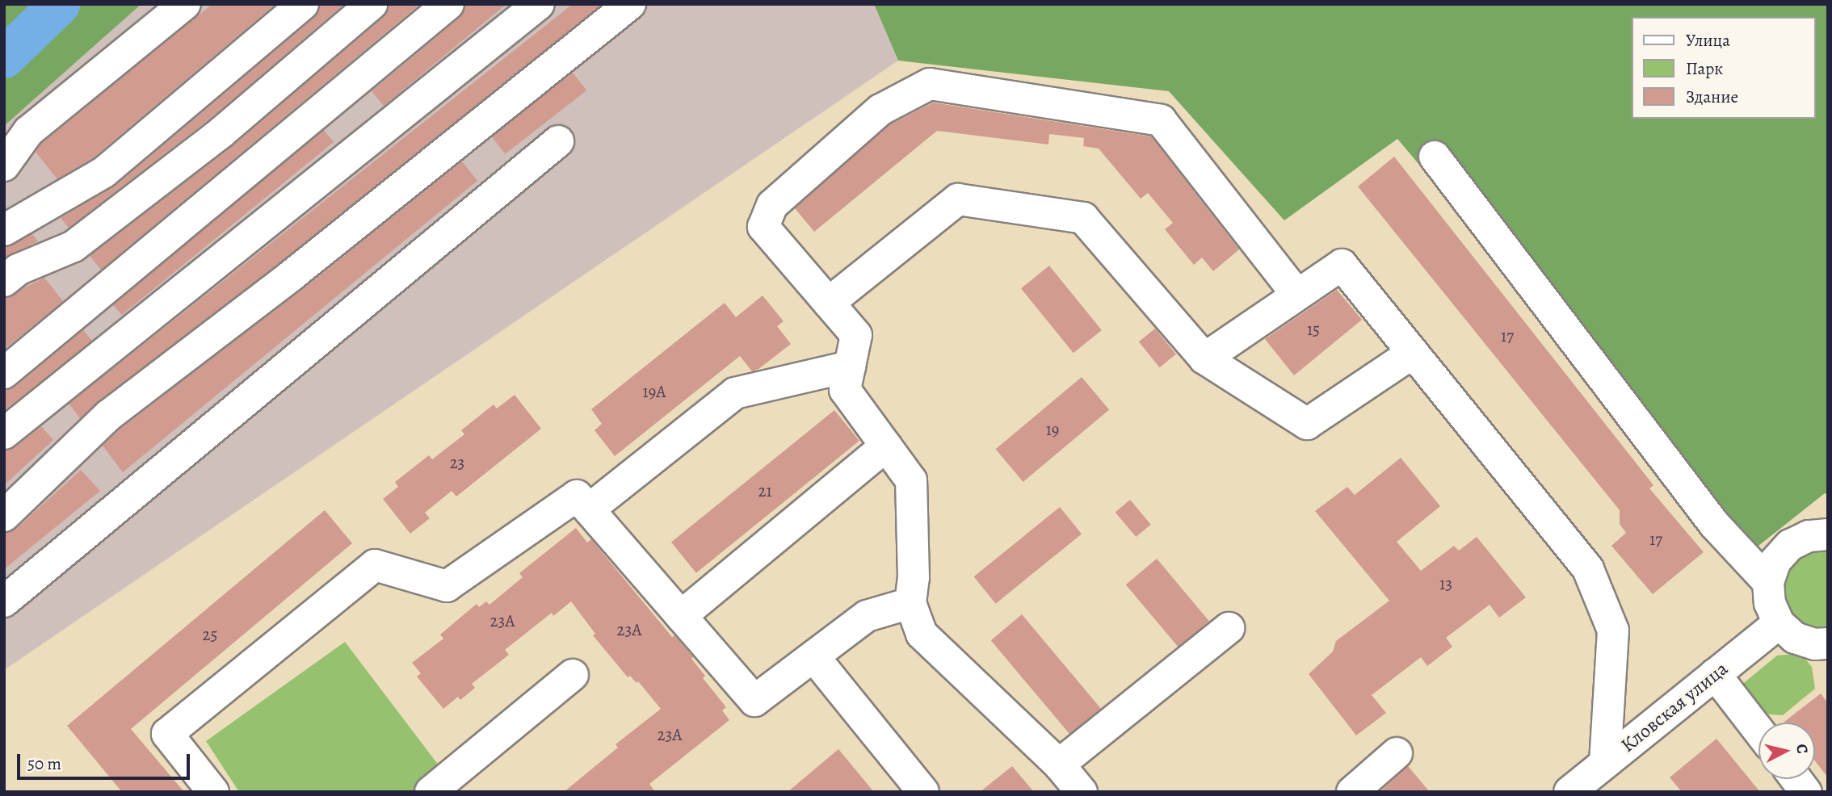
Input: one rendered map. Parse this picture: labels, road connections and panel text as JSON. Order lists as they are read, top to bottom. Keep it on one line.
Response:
{"streets":{"street":["Кловская улица"]},"house_numbers":["15","17","19А","19","23","21","17","13","23А","23А","25","23А"],"legend":["Улица","Парк","Здание"],"scale_bar":"50 m","north":"right"}
